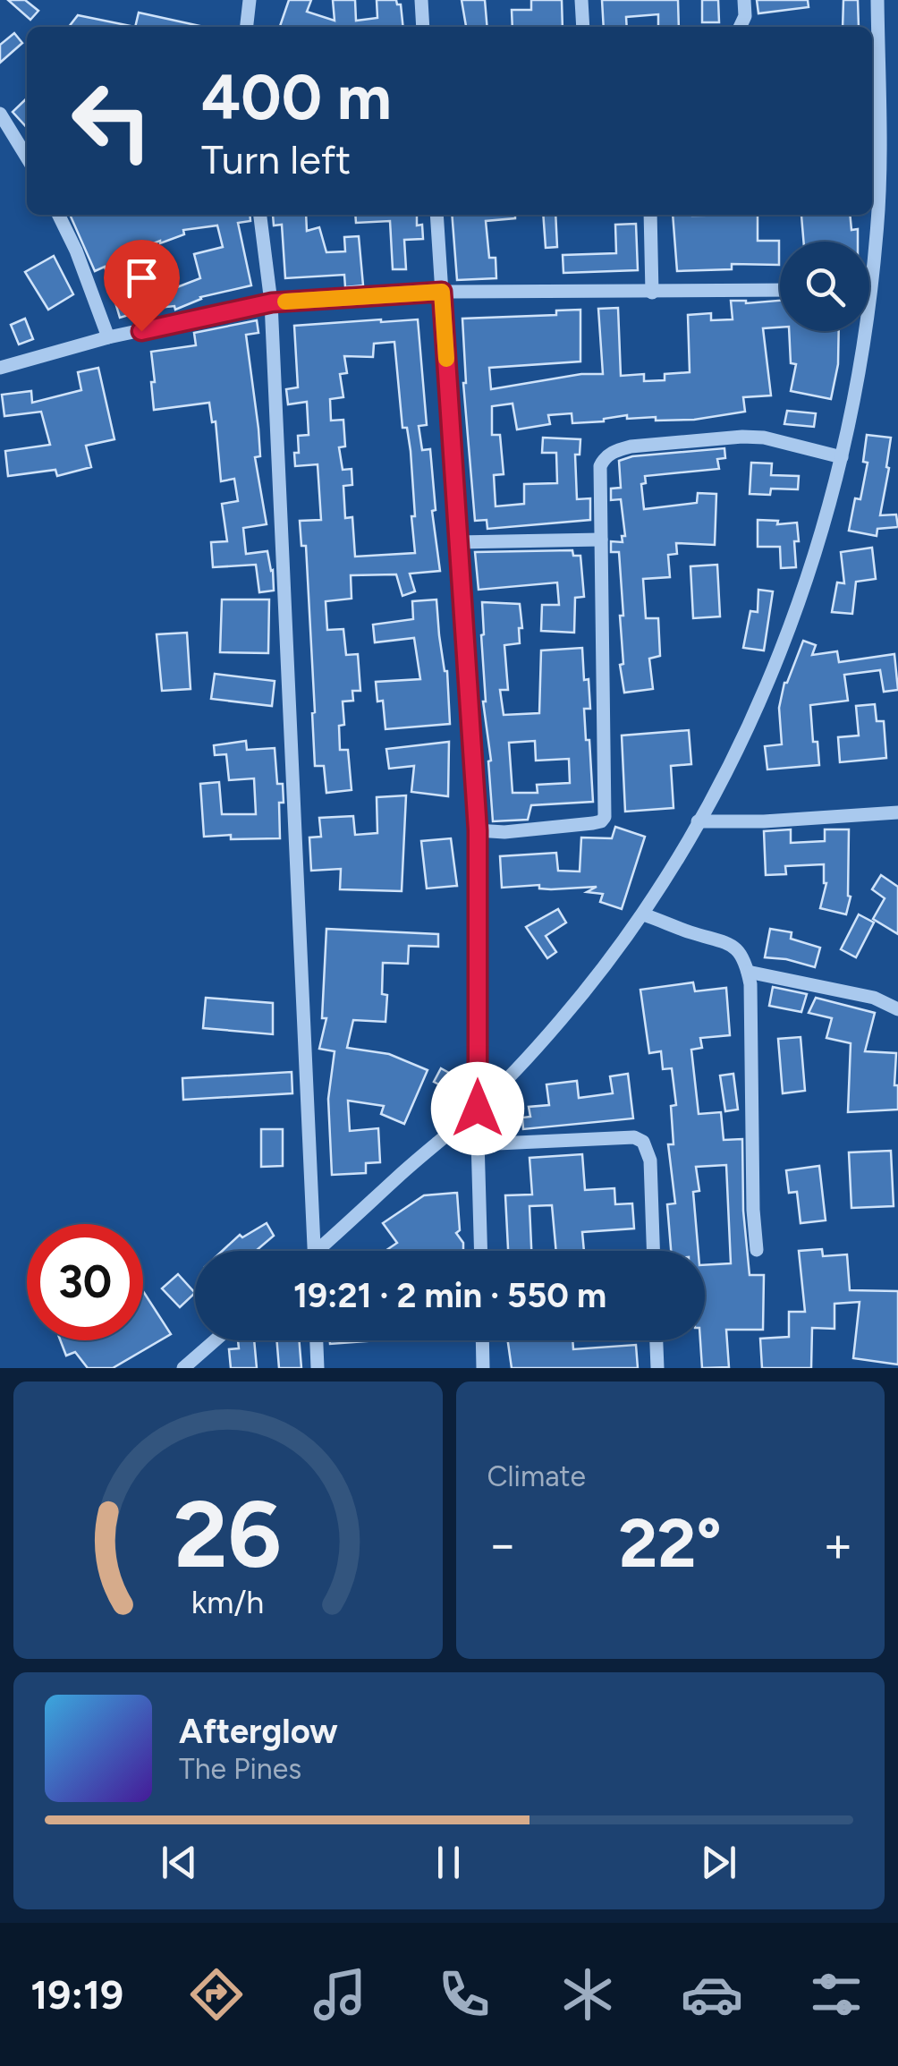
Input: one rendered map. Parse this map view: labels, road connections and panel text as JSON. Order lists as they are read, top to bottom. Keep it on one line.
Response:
{"page":{"turn":["400 m","Turn left"],"limit":"30","trip":"19:21 · 2 min · 550 m","tile":"Climate","heat":["−","22°","+"],"song":["Afterglow","The Pines"],"tabs":"19:19","gauge":["26","km/h"]}}
